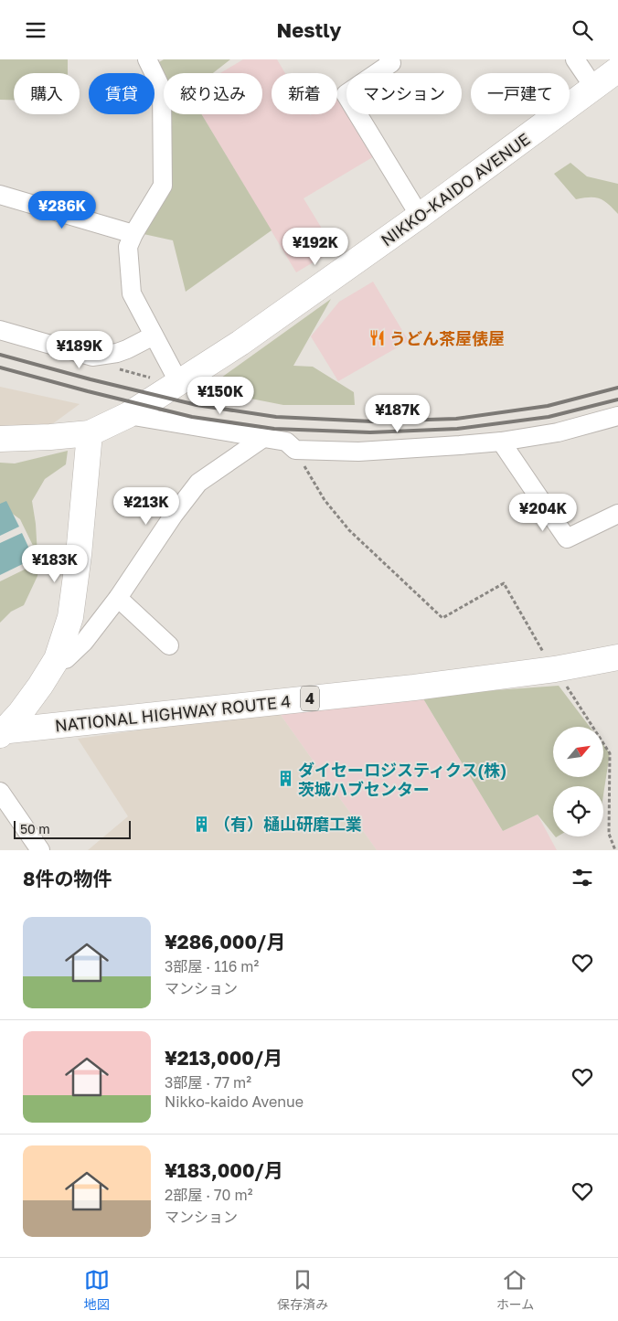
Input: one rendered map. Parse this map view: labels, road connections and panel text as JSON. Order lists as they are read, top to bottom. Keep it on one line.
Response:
{"streets":{"main road":["NIKKO-KAIDO AVENUE","4","NATIONAL HIGHWAY ROUTE 4"]},"places":{"restaurant":["うどん茶屋俵屋"],"building":["ダイセーロジスティクス(株) 茨城ハブセンター","（有）樋山研磨工業"]},"scale_bar":"50 m","north":"top right","page":{"header":"Nestly","chip":["購入","賃貸","絞り込み","新着","マンション","一戸建て"],"price":["¥286K","¥192K","¥189K","¥150K","¥187K","¥213K","¥204K","¥183K"],"scale":"50 m","heading":"8件の物件","list":[{"name":"¥286,000/月","note":"3部屋 · 116 m² · マンション"},{"name":"¥213,000/月","note":"3部屋 · 77 m² · Nikko-kaido Avenue"},{"name":"¥183,000/月","note":"2部屋 · 70 m² · マンション"}],"tabs":["地図","保存済み","ホーム"]}}
